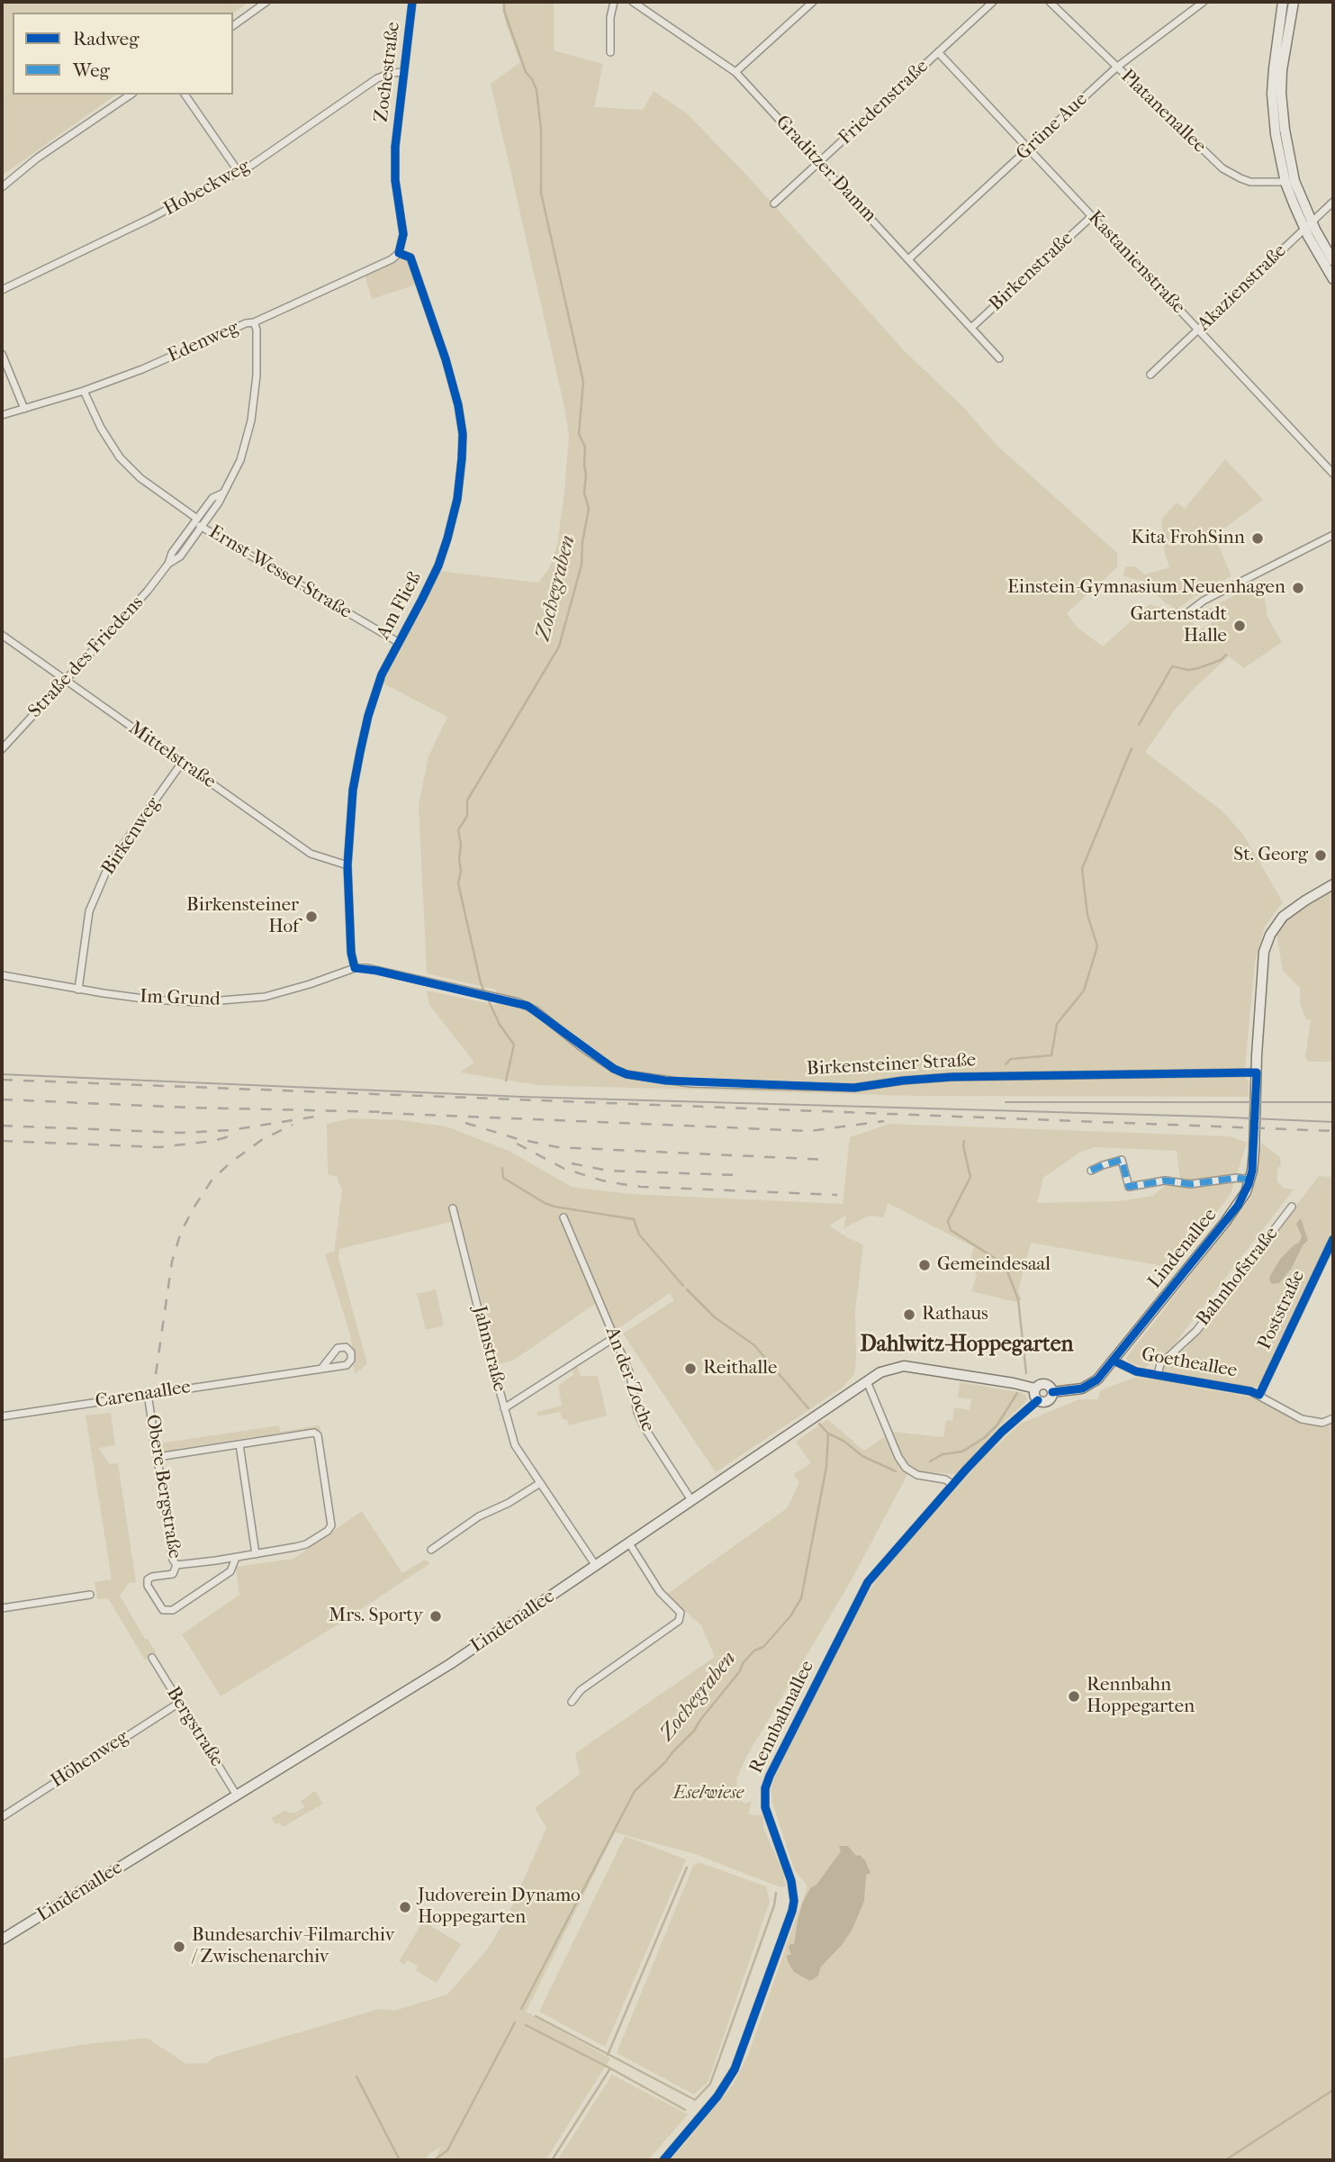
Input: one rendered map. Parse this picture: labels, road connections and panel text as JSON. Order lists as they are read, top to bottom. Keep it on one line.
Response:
{"streets":{"street":["Zochestraße","Friedenstraße","Platanenallee","Grüne Aue","Graditzer Damm","Hobeckweg","Kastanienstraße","Birkenstraße","Akazienstraße","Edenweg","Ernst-Wessel-Straße","Am Fließ","Straße des Friedens","Mittelstraße","Birkenweg","Im Grund","Birkensteiner Straße","Lindenallee","Bahnhofstraße","Poststraße","Jahnstraße","Goetheallee","An der Zoche","Carenaallee","Obere Bergstraße","Rennbahnallee","Bergstraße","Höhenweg"]},"crossings":[["Zochestraße","Hobeckweg"],["Zochestraße","Edenweg"],["Zochestraße","Am Fließ"],["Friedenstraße","Graditzer Damm"],["Friedenstraße","Kastanienstraße"],["Platanenallee","Grüne Aue"],["Grüne Aue","Graditzer Damm"],["Grüne Aue","Kastanienstraße"],["Graditzer Damm","Birkenstraße"],["Kastanienstraße","Birkenstraße"],["Kastanienstraße","Akazienstraße"],["Edenweg","Ernst-Wessel-Straße"],["Edenweg","Am Fließ"],["Edenweg","Straße des Friedens"],["Ernst-Wessel-Straße","Am Fließ"],["Ernst-Wessel-Straße","Straße des Friedens"],["Am Fließ","Mittelstraße"],["Am Fließ","Im Grund"],["Am Fließ","Birkensteiner Straße"],["Straße des Friedens","Mittelstraße"],["Mittelstraße","Birkenweg"],["Birkenweg","Im Grund"],["Im Grund","Birkensteiner Straße"],["Birkensteiner Straße","Lindenallee"],["Lindenallee","Jahnstraße"],["Lindenallee","Goetheallee"],["Lindenallee","An der Zoche"],["Lindenallee","Rennbahnallee"],["Lindenallee","Bergstraße"],["Bahnhofstraße","Goetheallee"],["Poststraße","Goetheallee"],["Carenaallee","Obere Bergstraße"],["Bergstraße","Höhenweg"]],"districts":["Dahlwitz-Hoppegarten"],"water":["Zochegraben"],"parks":["Eselwiese"],"places":["Kita FrohSinn","Einstein-Gymnasium Neuenhagen","Gartenstadt Halle","St. Georg","Birkensteiner Hof","Gemeindesaal","Rathaus","Reithalle","Mrs. Sporty","Rennbahn Hoppegarten","Judoverein Dynamo Hoppegarten","Bundesarchiv-Filmarchiv / Zwischenarchiv"],"legend":["Radweg","Weg"]}
